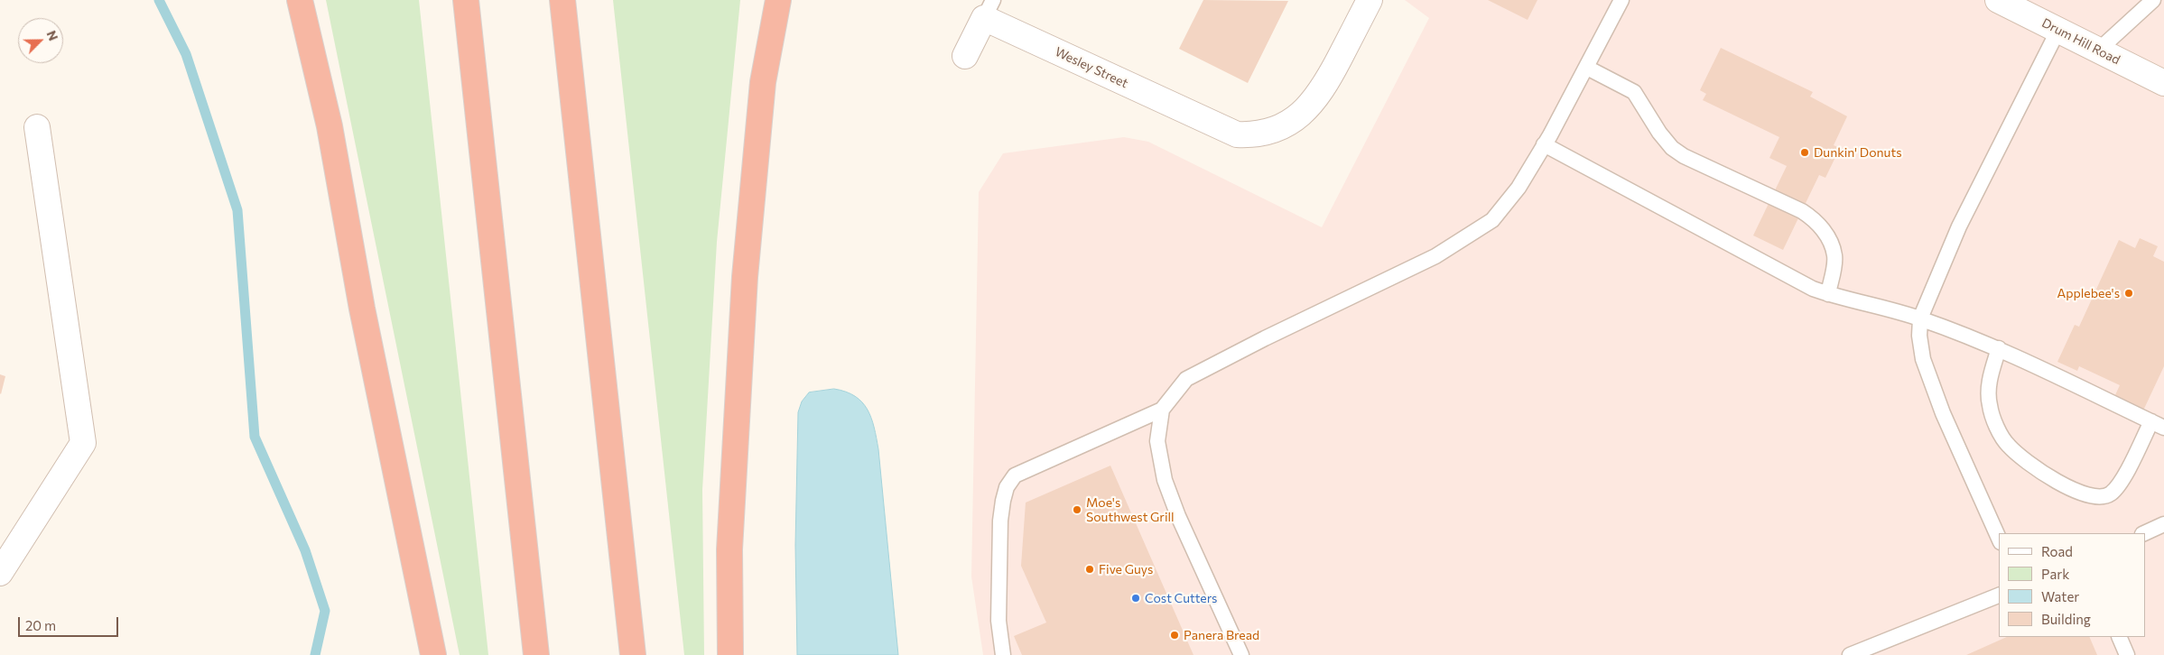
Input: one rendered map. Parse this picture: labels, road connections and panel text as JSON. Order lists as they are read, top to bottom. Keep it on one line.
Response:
{"streets":{"street":["Drum Hill Road","Wesley Street"]},"places":["Dunkin' Donuts","Applebee's","Moe's Southwest Grill","Five Guys","Cost Cutters","Panera Bread"],"legend":["Road","Park","Water","Building"],"scale_bar":"20 m","north":"top right"}
